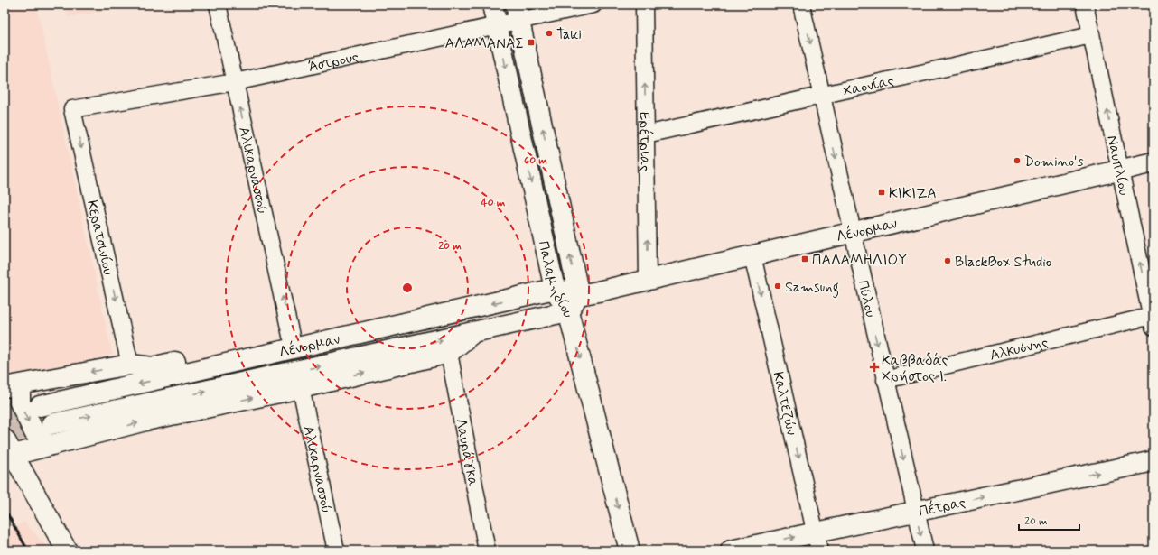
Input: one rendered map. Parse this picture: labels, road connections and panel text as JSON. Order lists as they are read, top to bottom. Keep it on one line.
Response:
{"streets":{"main road":["Λένορμαν","Παλαμηδίου","Πέτρας"],"street":["Άστρους","Χαονίας","Ερέτριας","Ναυπλίου","Αλικαρνασσού","Κερατσινίου","Πύλου","Αλκυόνης","Καλτεζών","Λαυράγκα"]},"crossings":[["Άστρους","Αλικαρνασσού"],["Άστρους","Κερατσινίου"],["Άστρους","Παλαμηδίου"],["Χαονίας","Ερέτριας"],["Χαονίας","Ναυπλίου"],["Χαονίας","Πύλου"],["Ερέτριας","Λένορμαν"],["Ναυπλίου","Λένορμαν"],["Ναυπλίου","Αλκυόνης"],["Λένορμαν","Παλαμηδίου"],["Λένορμαν","Πύλου"],["Λένορμαν","Καλτεζών"],["Λένορμαν","Λαυράγκα"],["Πύλου","Αλκυόνης"],["Πύλου","Πέτρας"],["Καλτεζών","Πέτρας"]],"one_way":["Ερέτριας","Ναυπλίου","Αλικαρνασσού","Κερατσινίου","Πύλου","Καλτεζών","Πέτρας"],"places":{"other":["Taki","Domino's","BlackBox Studio","Samsung"],"transit":["ΑΛΑΜΑΝΑΣ","ΚΙΚΙΖΑ","ΠΑΛΑΜΗΔΙΟΥ"],"health":["Καββαδάς Χρήστος Ι."]},"scale_bar":"20 m","rings":["60 m","40 m","20 m"]}
